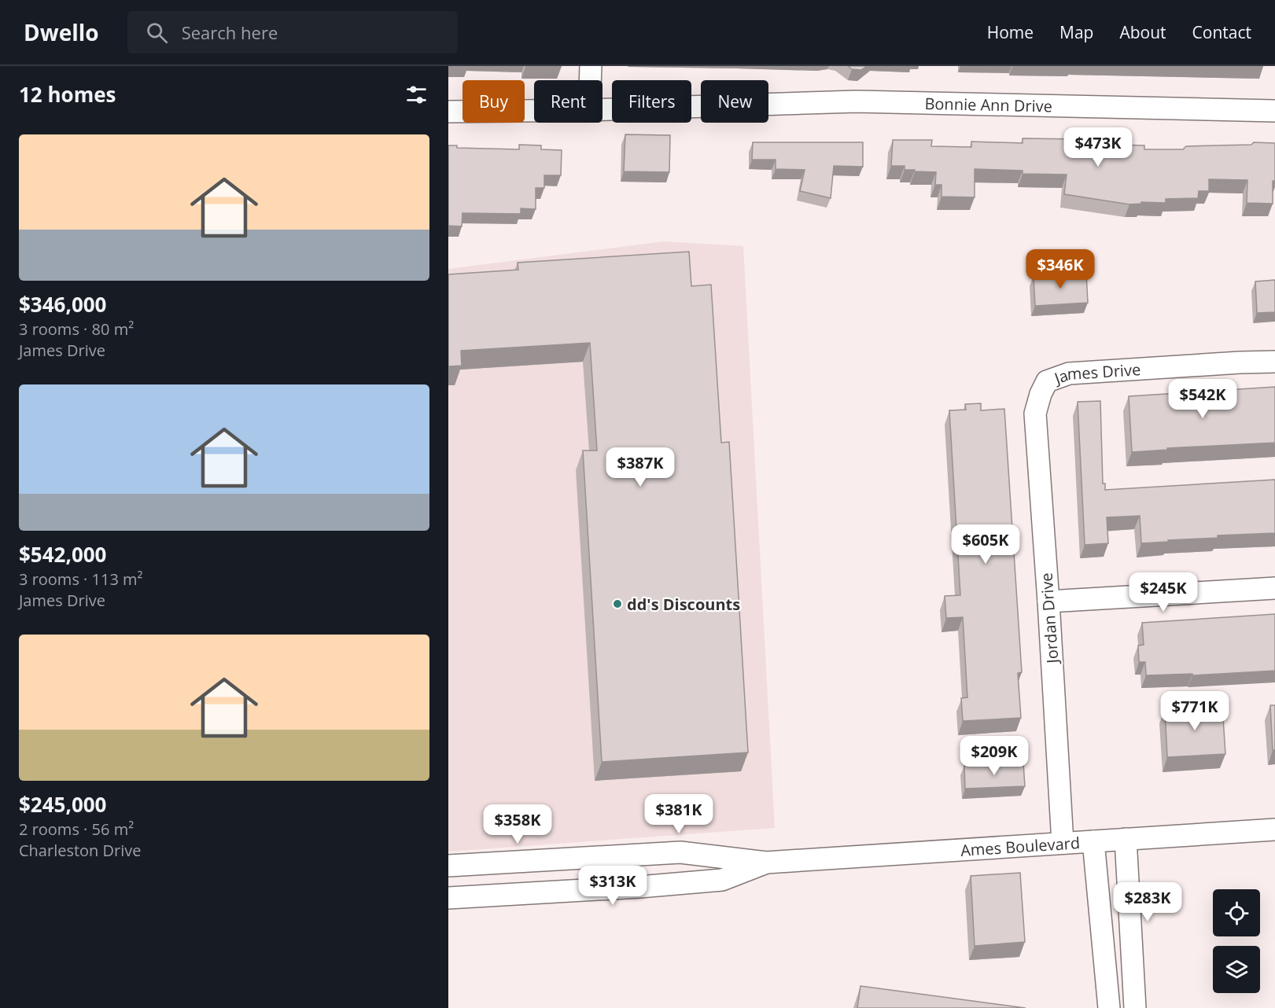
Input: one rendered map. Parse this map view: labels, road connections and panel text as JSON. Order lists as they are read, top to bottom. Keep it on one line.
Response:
{"streets":{"street":["Bonnie Ann Drive","James Drive","Jordan Drive","Ames Boulevard"]},"crossings":[["James Drive","Jordan Drive"],["Jordan Drive","Ames Boulevard"]],"places":["dd's Discounts"],"page":{"header":"Dwello","search":"Search here","nav":["Home","Map","About","Contact"],"heading":"12 homes","chip":["Buy","Rent","Filters","New"],"list":[{"name":"$346,000","note":"3 rooms · 80 m² · James Drive"},{"name":"$542,000","note":"3 rooms · 113 m² · James Drive"},{"name":"$245,000","note":"2 rooms · 56 m² · Charleston Drive"}],"price":["$473K","$346K","$542K","$387K","$605K","$245K","$771K","$209K","$381K","$358K","$313K","$283K"]}}
